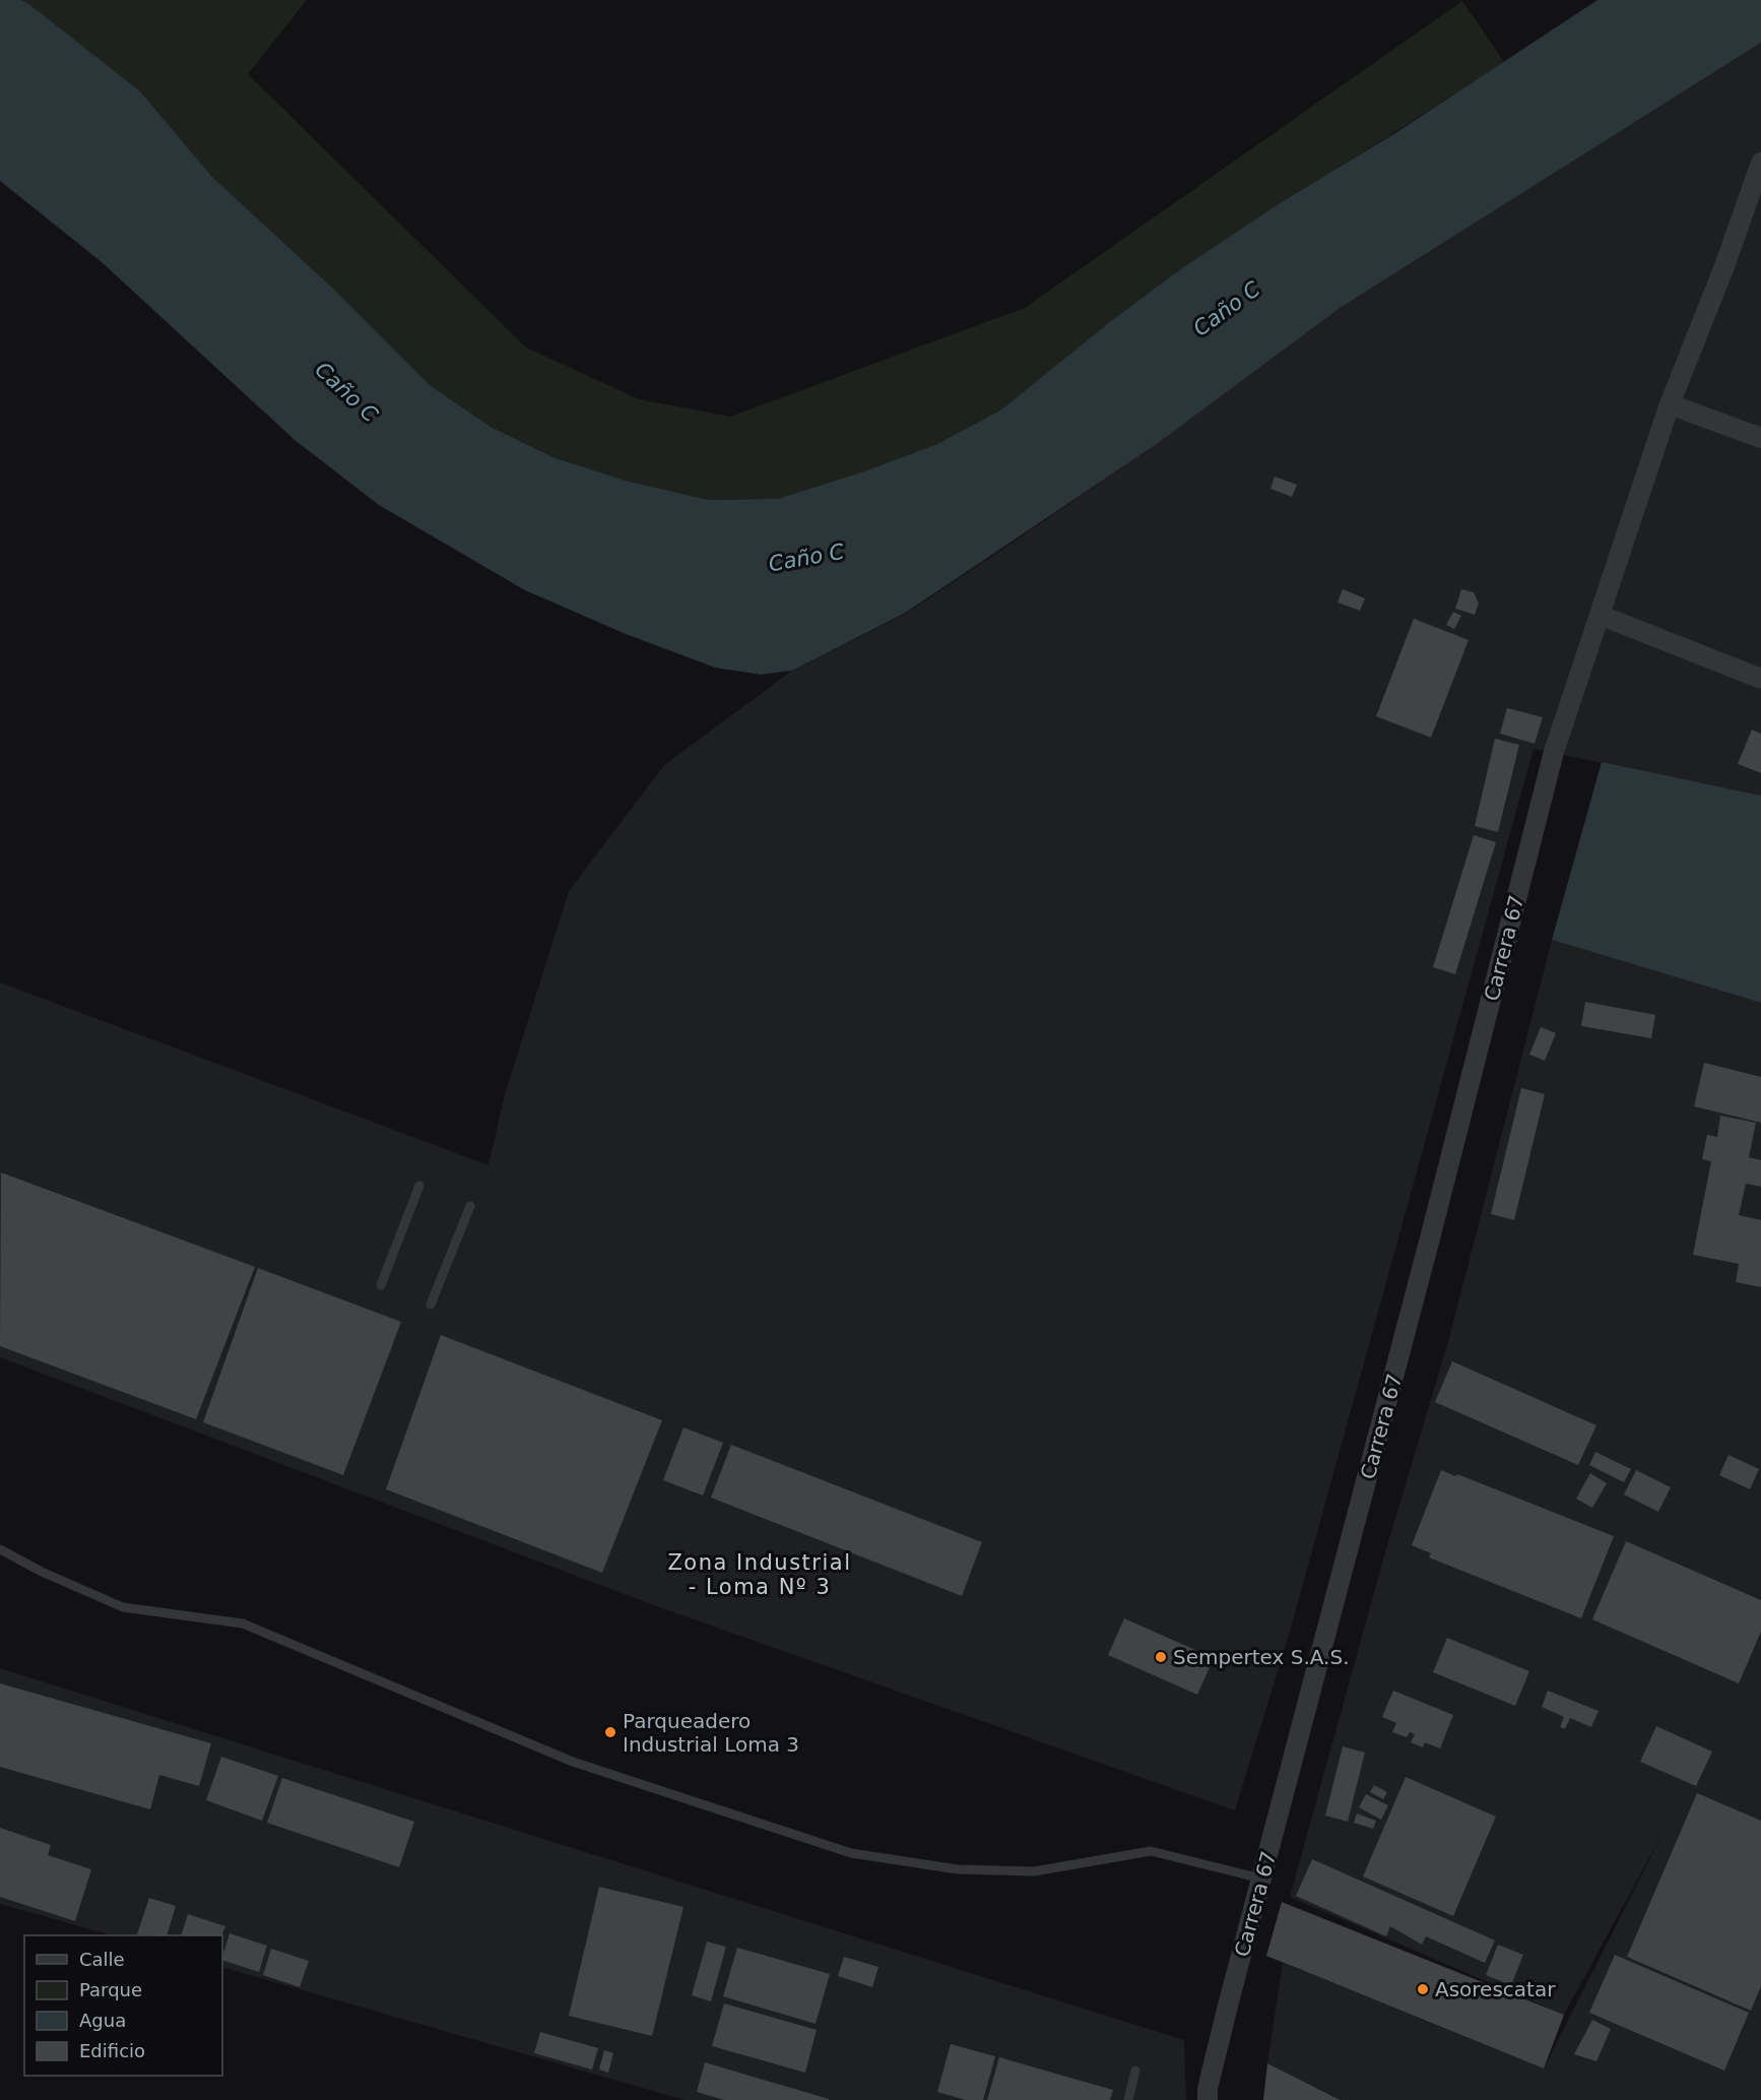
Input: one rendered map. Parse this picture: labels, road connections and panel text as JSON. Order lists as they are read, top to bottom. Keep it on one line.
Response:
{"streets":{"street":["Carrera 67"]},"districts":["Zona Industrial - Loma Nº 3"],"water":["Caño C"],"places":["Sempertex S.A.S.","Parqueadero Industrial Loma 3","Asorescatar"],"legend":["Calle","Parque","Agua","Edificio"]}
